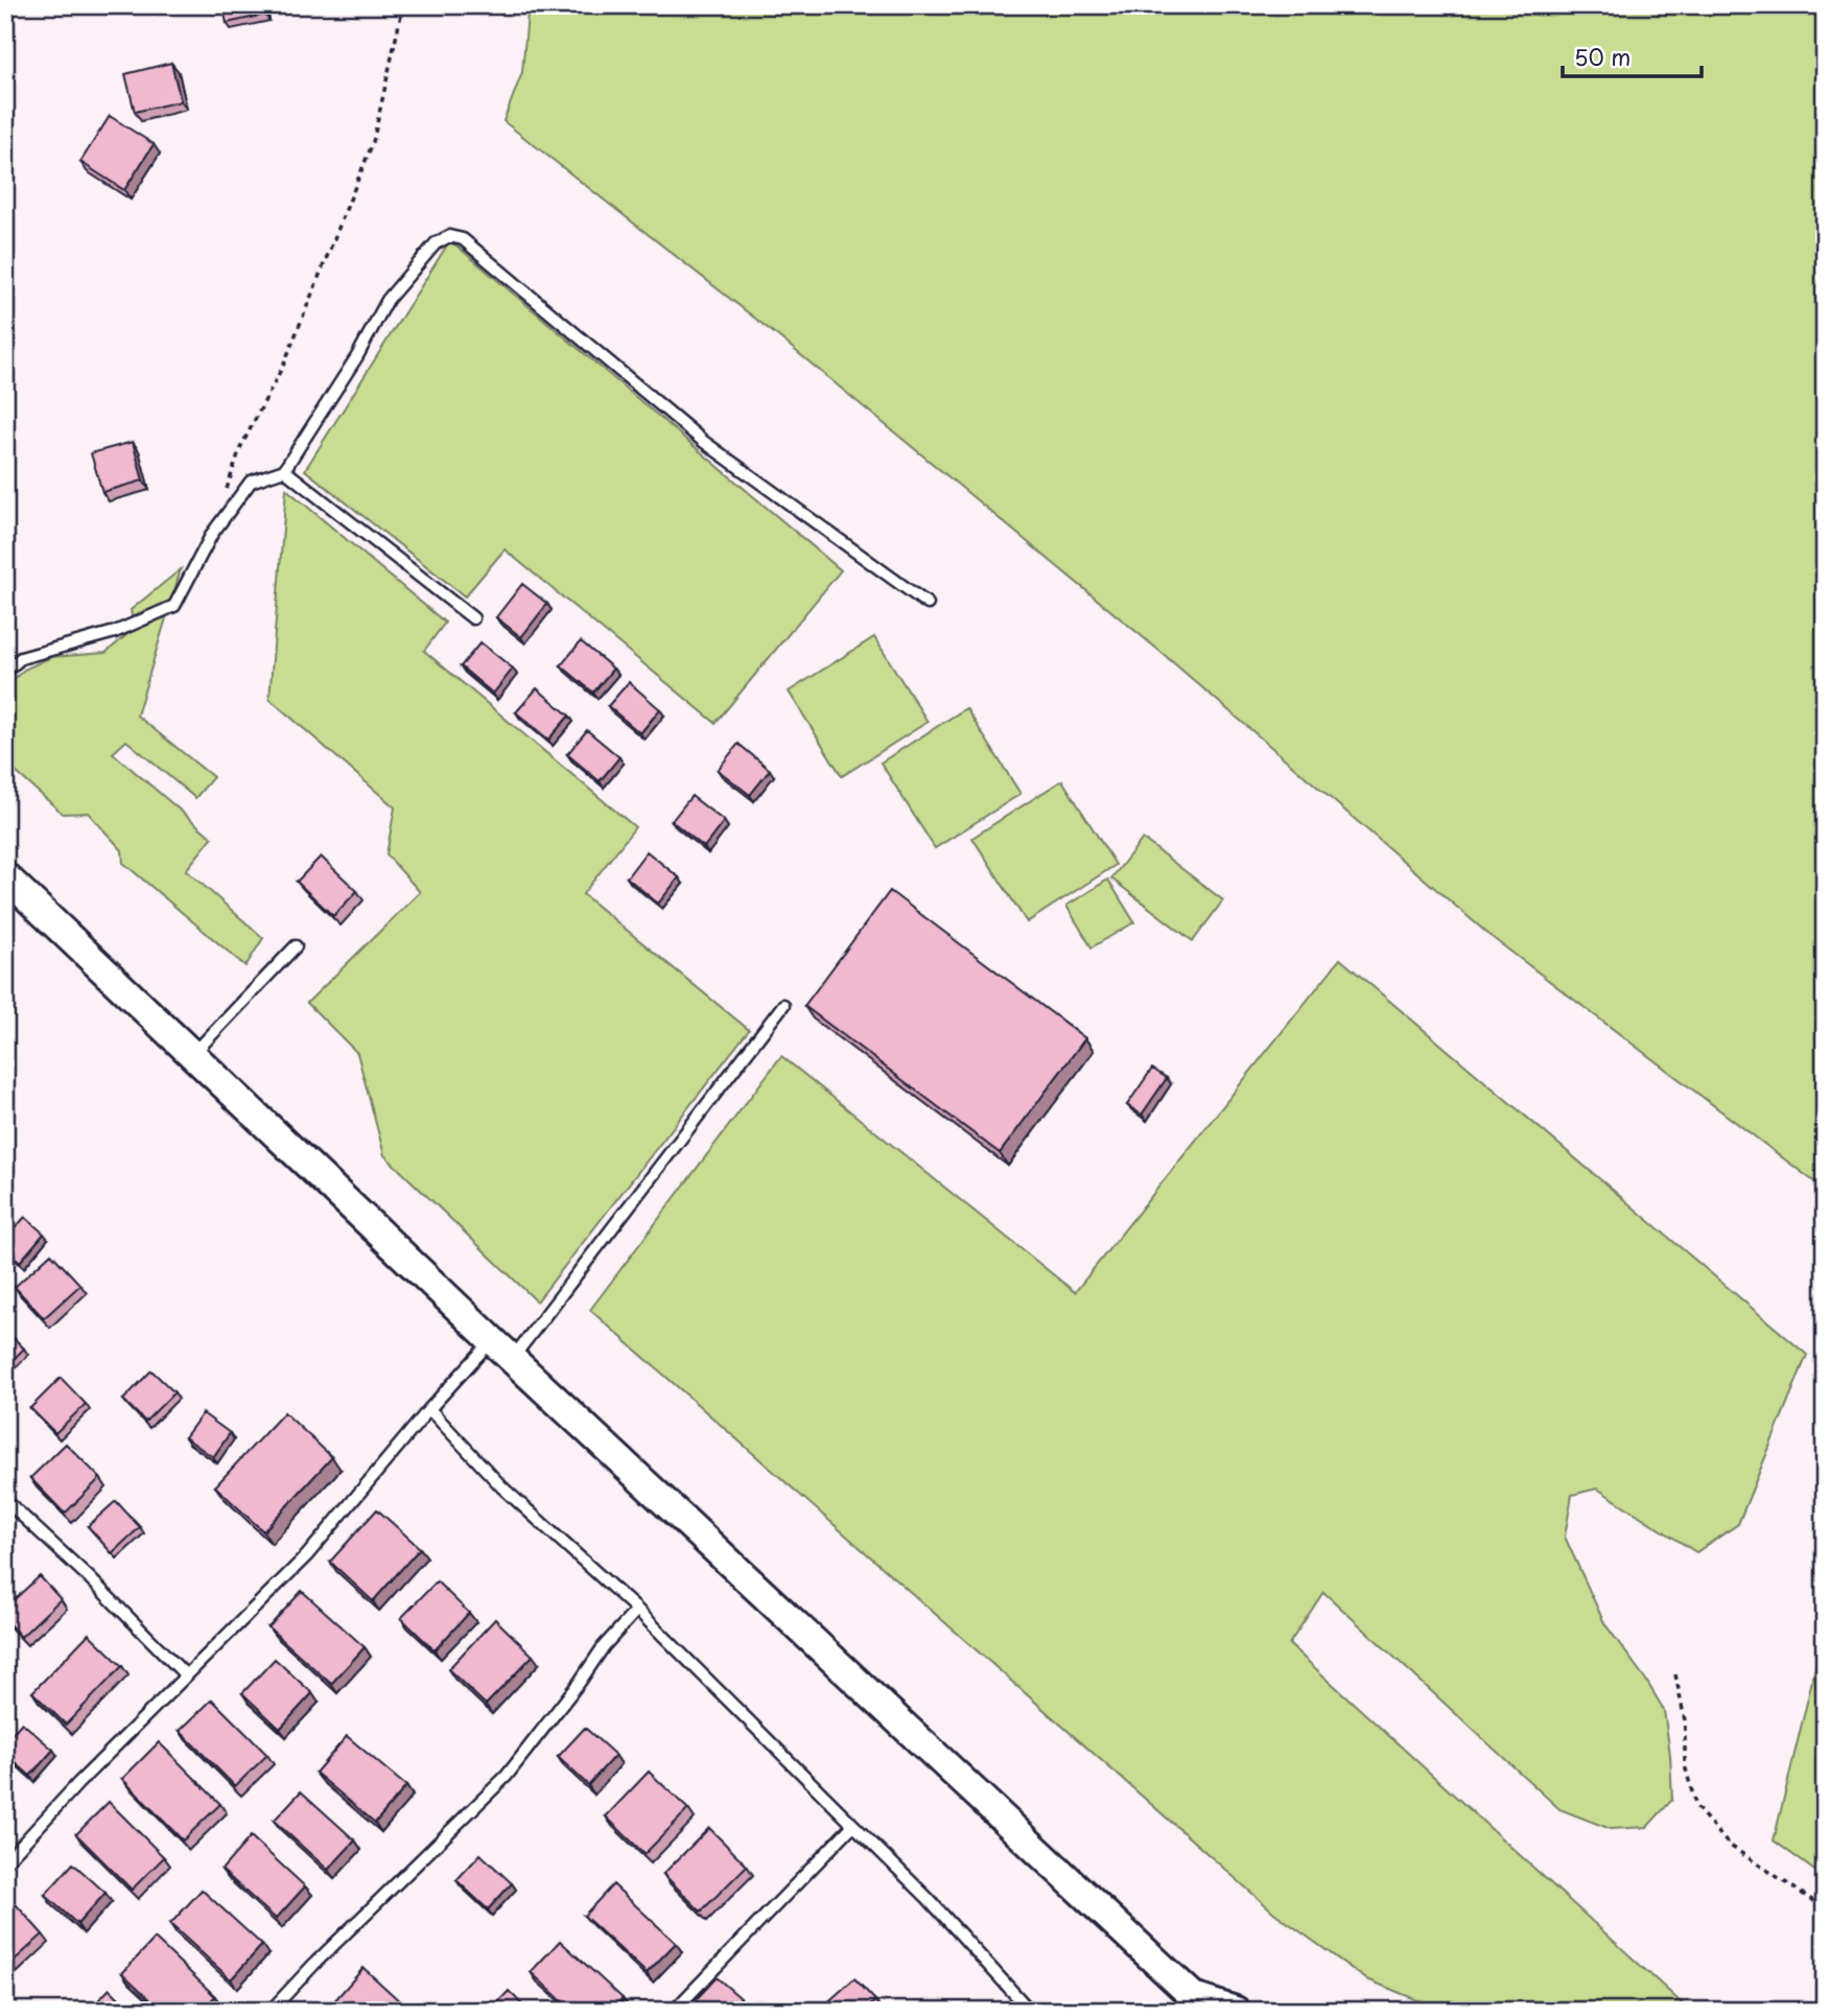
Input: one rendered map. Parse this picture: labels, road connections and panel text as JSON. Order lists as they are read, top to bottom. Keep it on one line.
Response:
{"scale_bar":"50 m"}
